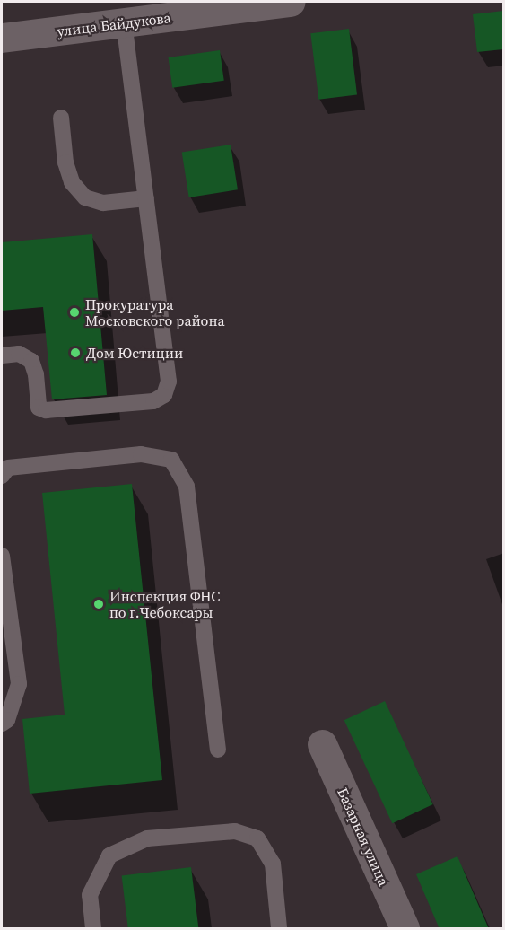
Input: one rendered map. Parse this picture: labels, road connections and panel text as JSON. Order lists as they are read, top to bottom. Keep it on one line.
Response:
{"streets":{"street":["улица Байдукова","Базарная улица"]},"places":["Прокуратура Московского района","Дом Юстиции","Инспекция ФНС по г.Чебоксары"]}
